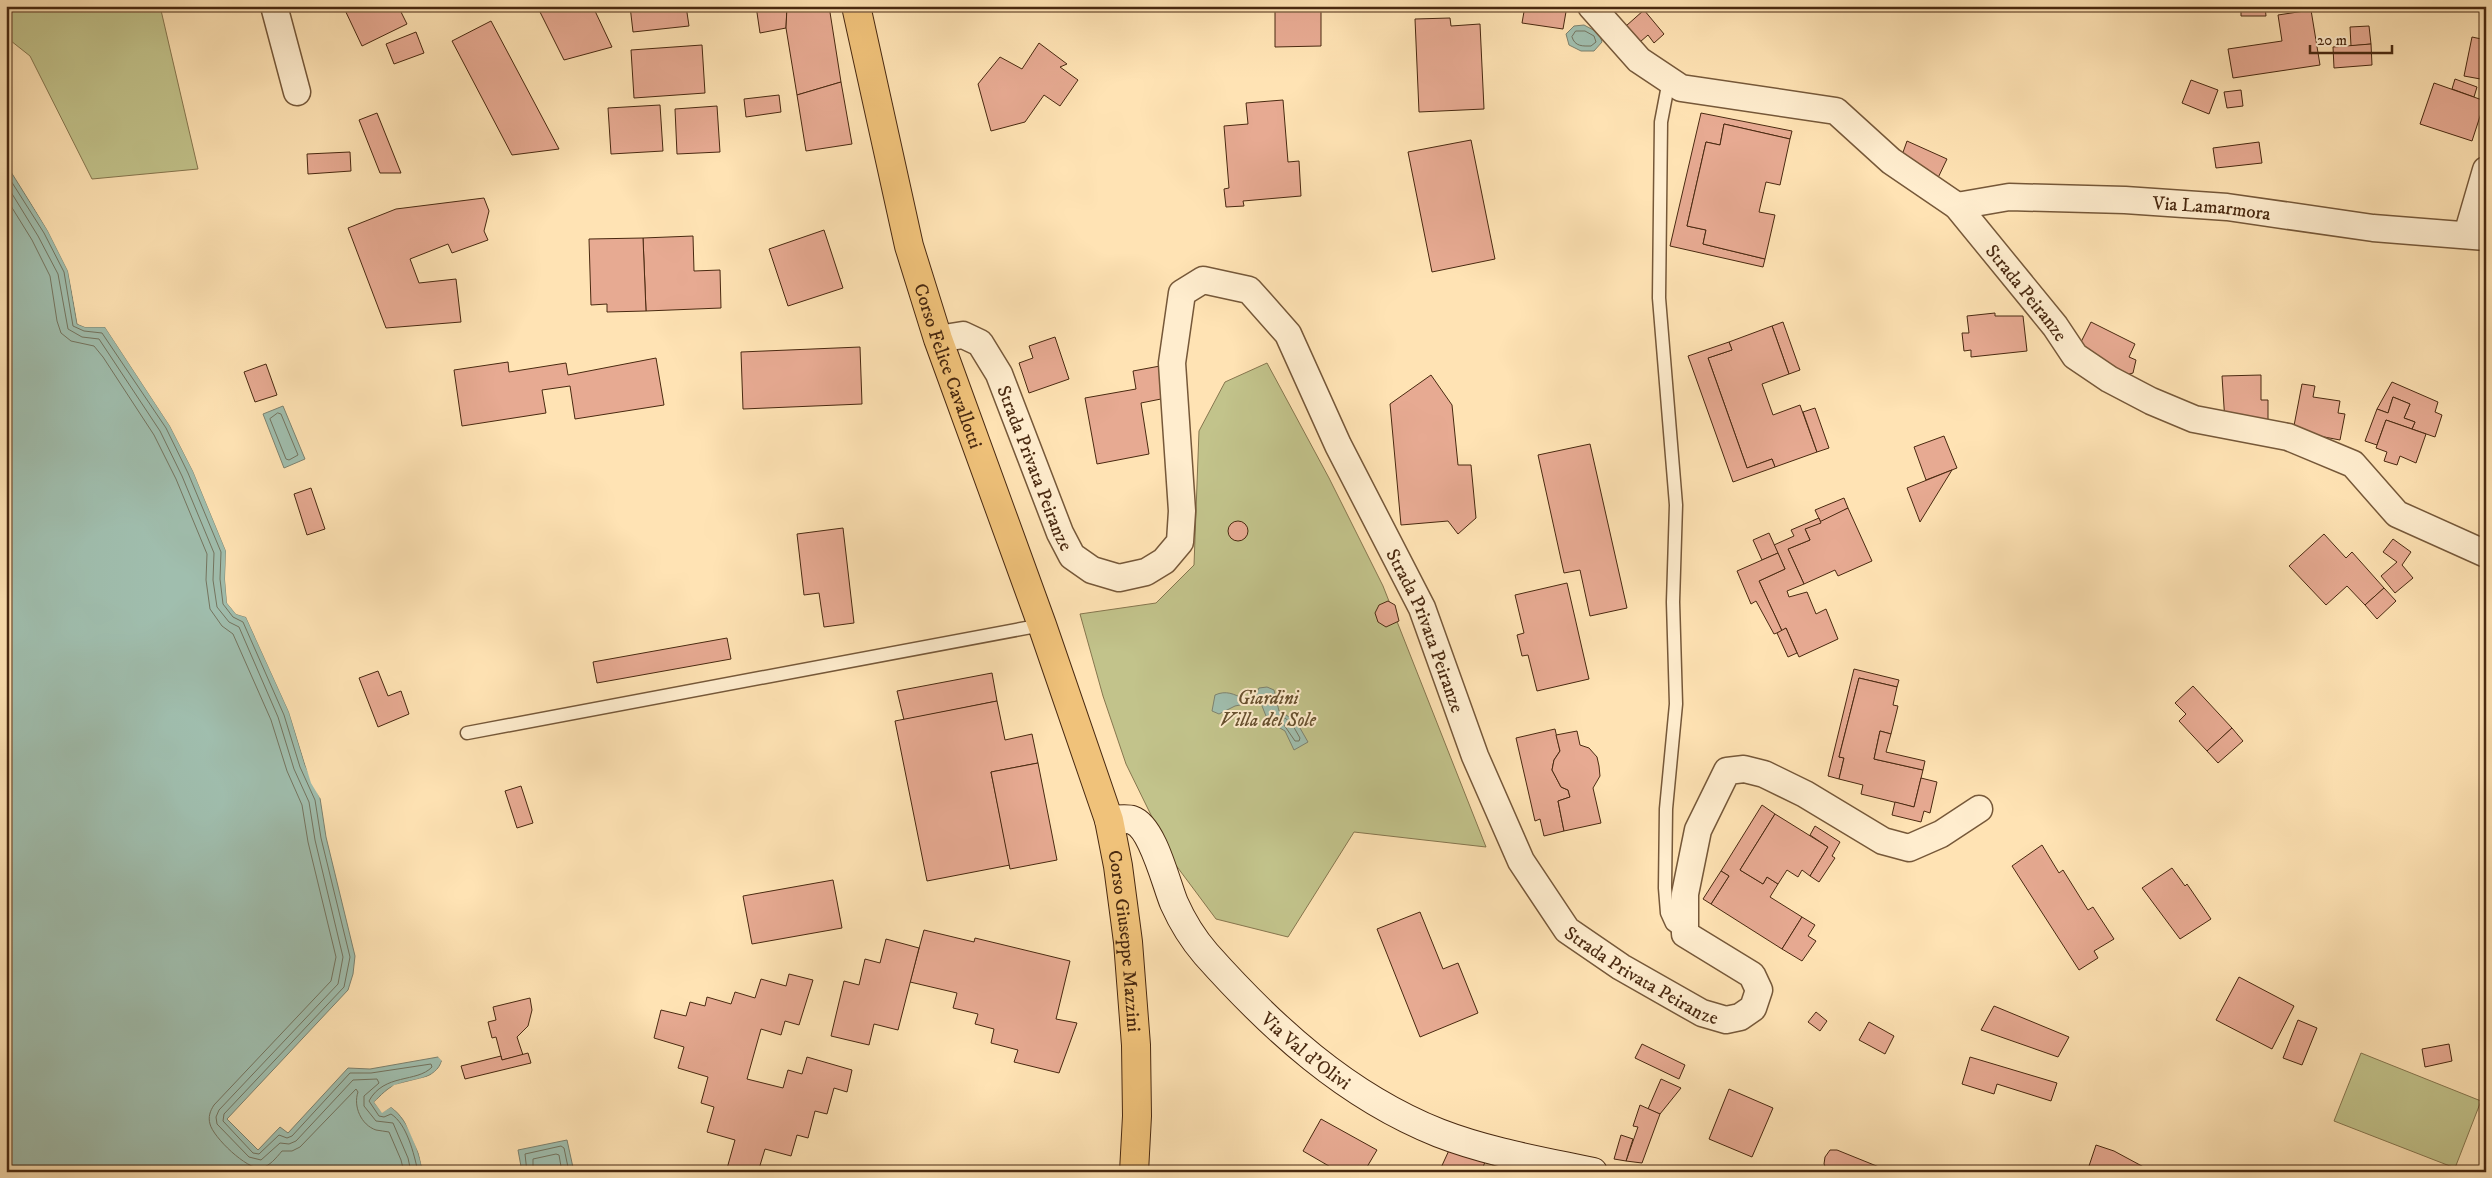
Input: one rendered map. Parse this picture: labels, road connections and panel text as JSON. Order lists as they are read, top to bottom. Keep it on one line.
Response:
{"streets":{"main road":["Corso Felice Cavallotti","Corso Giuseppe Mazzini"],"street":["Via Lamarmora","Strada Peiranze","Strada Privata Peiranze","Via Val d'Olivi"]},"crossings":[["Via Lamarmora","Strada Peiranze"],["Corso Felice Cavallotti","Strada Privata Peiranze"],["Corso Felice Cavallotti","Corso Giuseppe Mazzini"],["Corso Giuseppe Mazzini","Via Val d'Olivi"]],"parks":["Giardini Villa del Sole"],"scale_bar":"20 m"}
